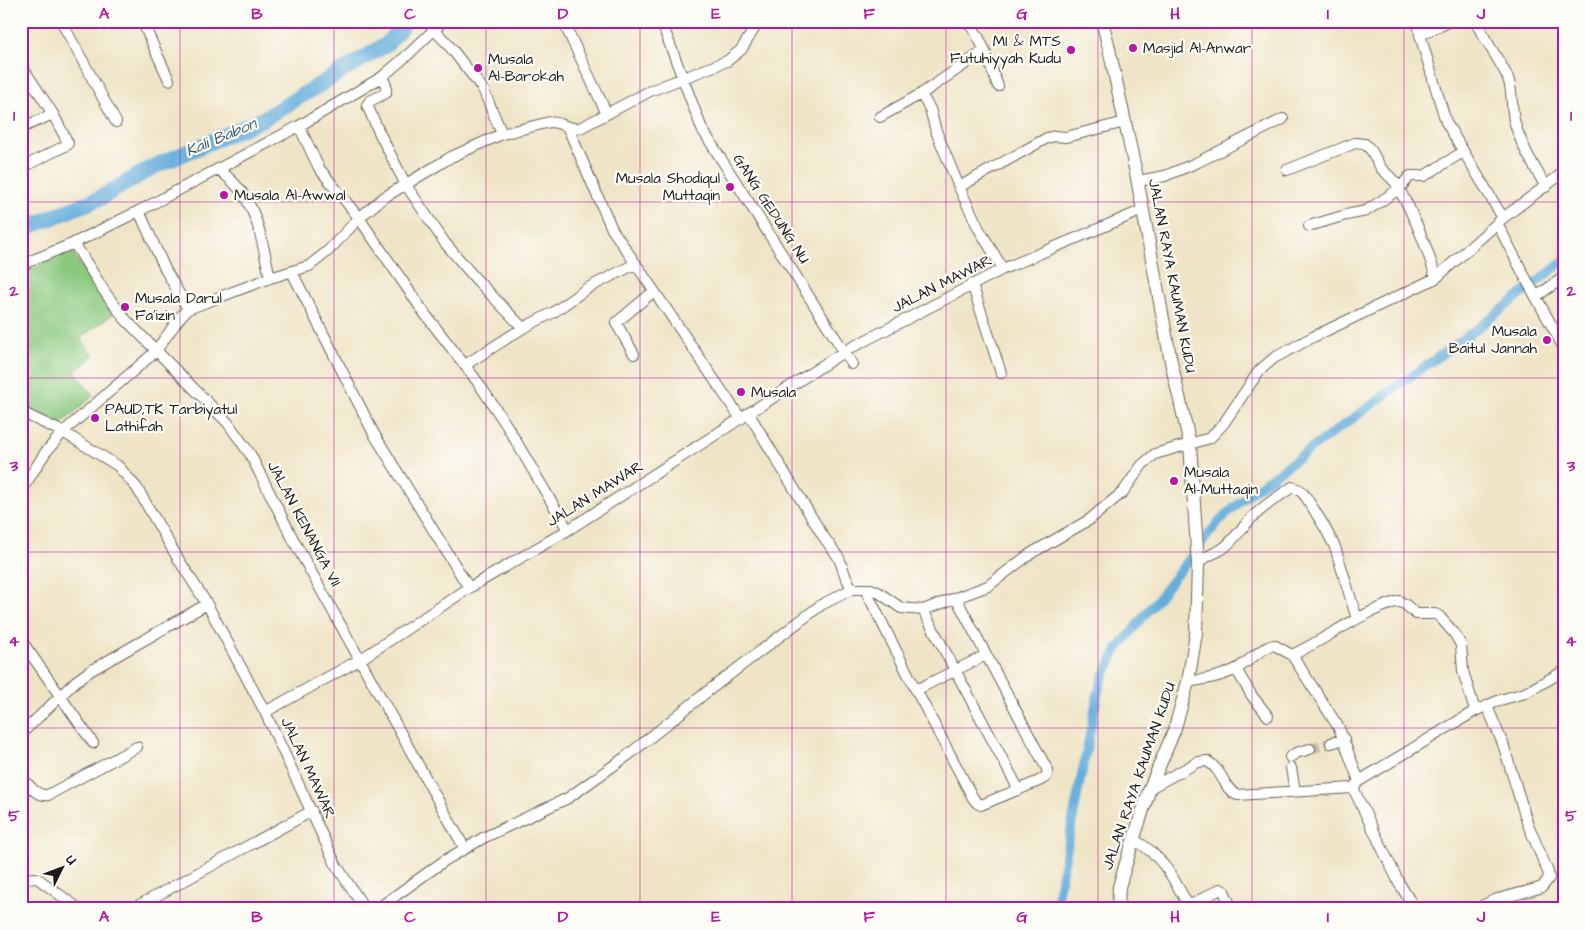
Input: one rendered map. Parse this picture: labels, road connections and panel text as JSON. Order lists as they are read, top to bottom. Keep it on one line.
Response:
{"streets":{"street":["GANG GEDUNG NU","JALAN RAYA KAUMAN KUDU","JALAN MAWAR","JALAN KENANGA VII"]},"crossings":[["GANG GEDUNG NU","JALAN MAWAR"],["JALAN RAYA KAUMAN KUDU","JALAN MAWAR"],["JALAN MAWAR","JALAN KENANGA VII"]],"water":["Kali Babon"],"places":["Masjid Al-Anwar","MI & MTS Futuhiyyah Kudu","Musala Al-Barokah","Musala Shodiqul Muttaqin","Musala Al-Awwal","Musala Darul Fa'izin","Musala Baitul Jannah","Musala","PAUD,TK Tarbiyatul Lathifah","Musala Al-Muttaqin"],"north":"top right","grid":{"columns":["A","B","C","D","E","F","G","H","I","J"],"rows":["1","2","3","4","5"]}}
